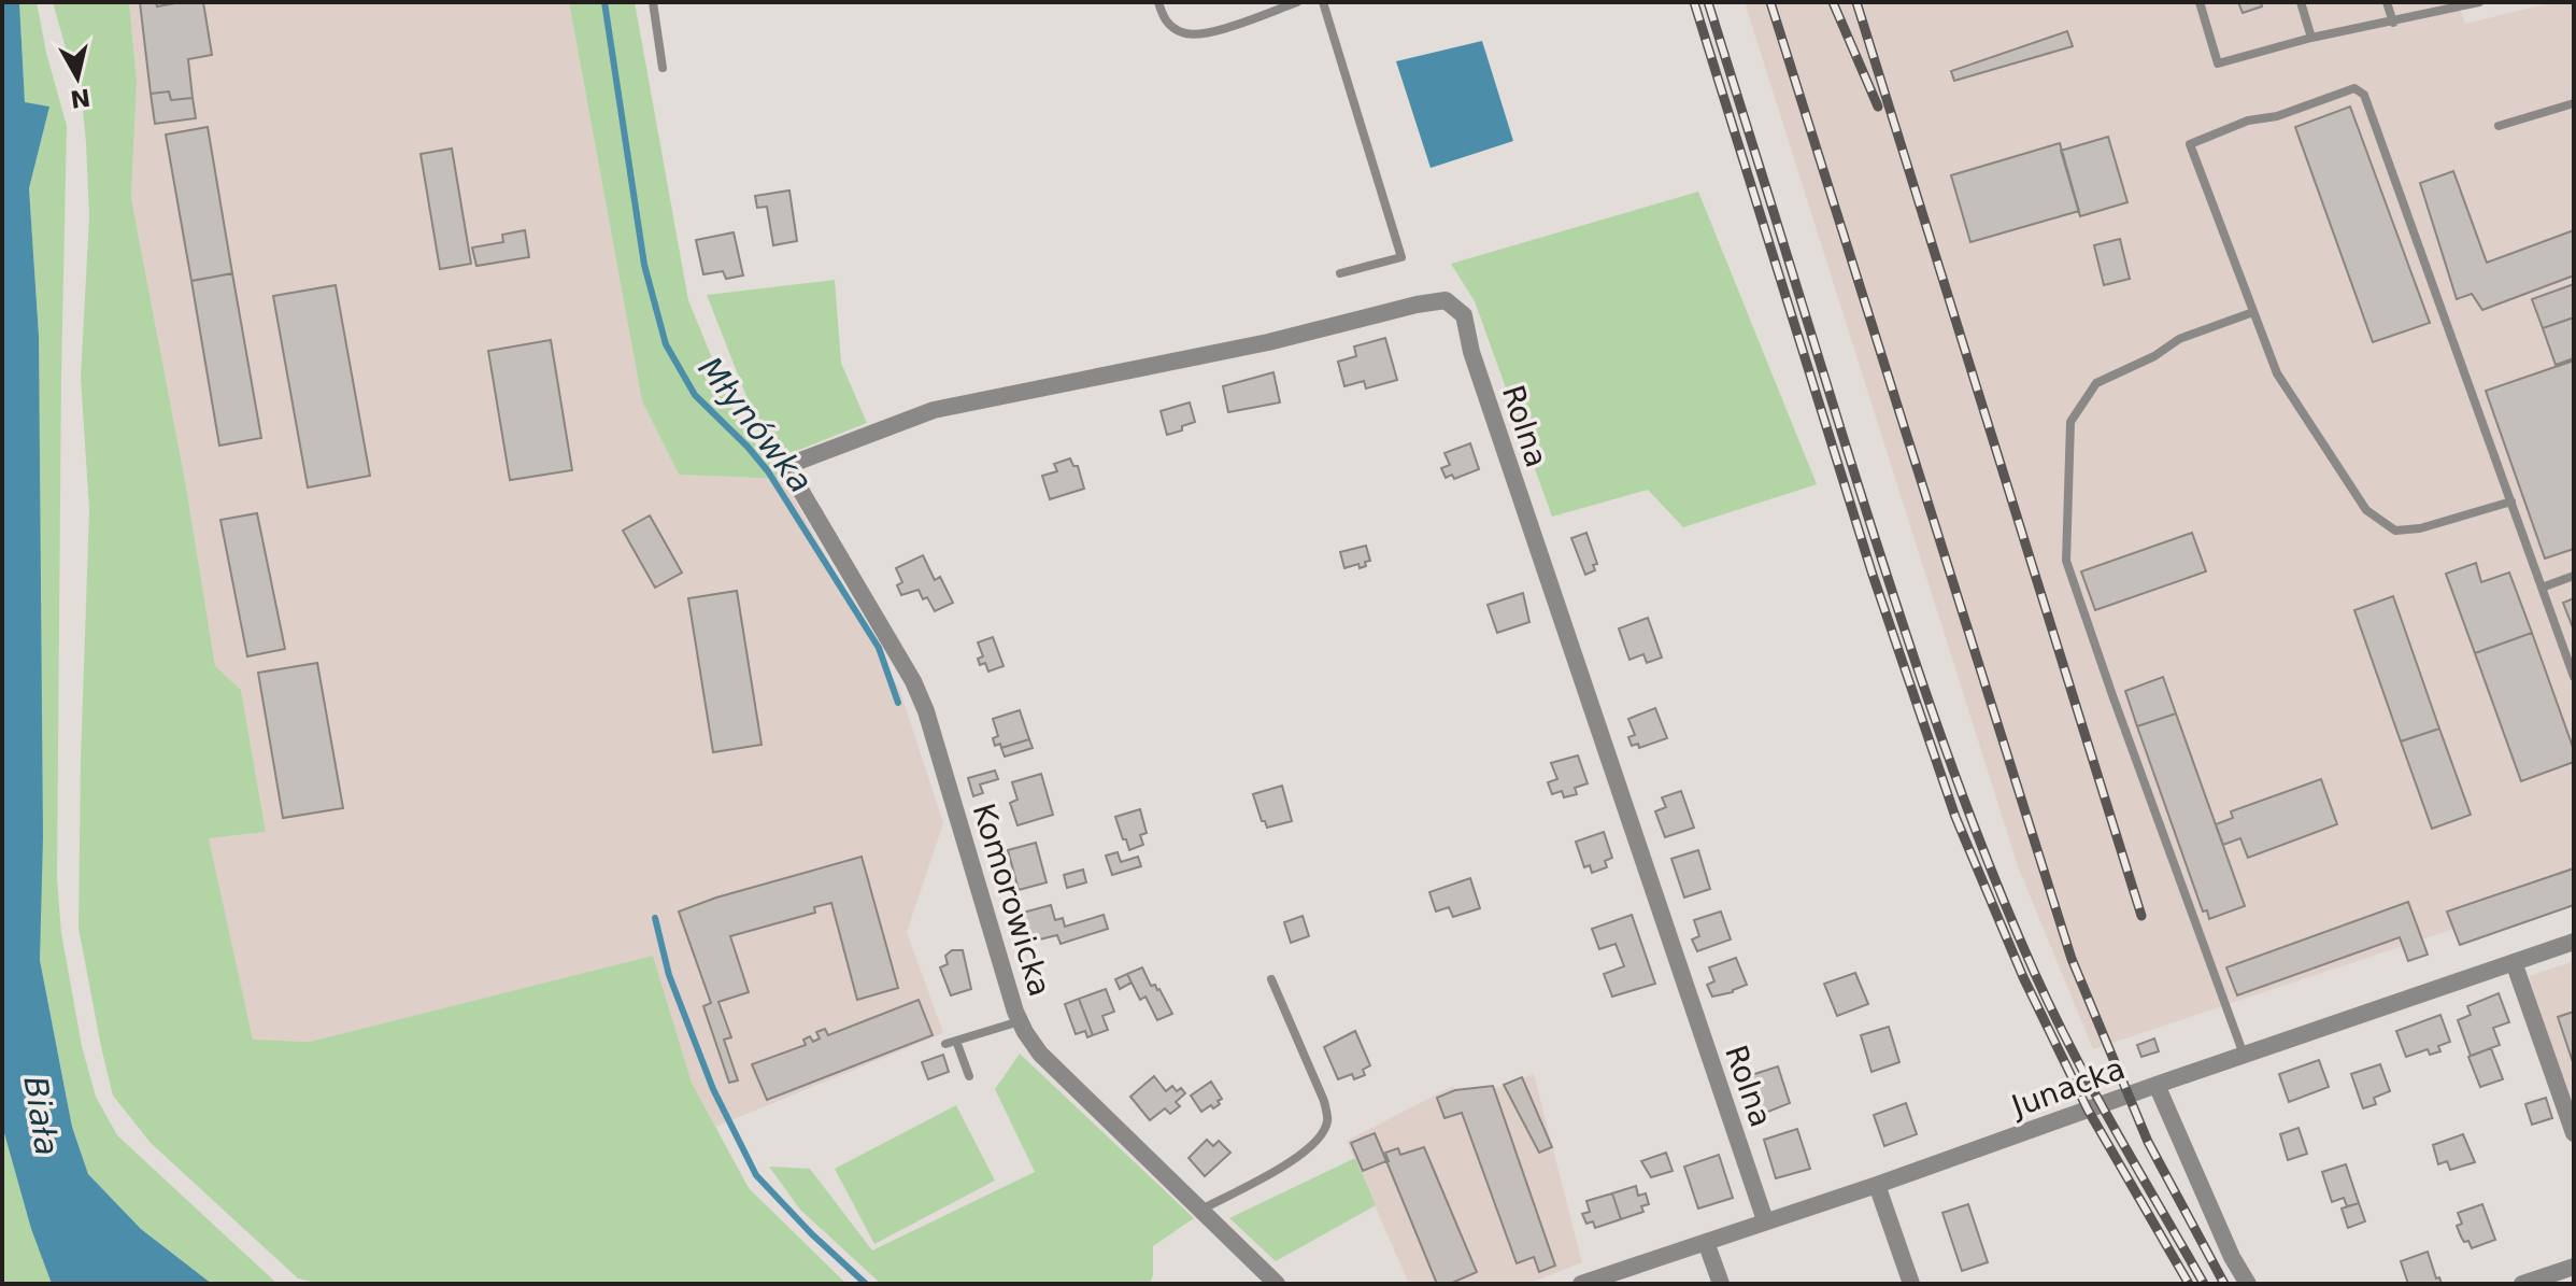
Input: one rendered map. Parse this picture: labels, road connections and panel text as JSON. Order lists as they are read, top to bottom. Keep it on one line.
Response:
{"streets":{"street":["Rolna","Komorowicka","Junacka"]},"crossings":[["Rolna","Komorowicka"],["Rolna","Junacka"]],"water":["Młynówka","Biała"],"north":"bottom"}
